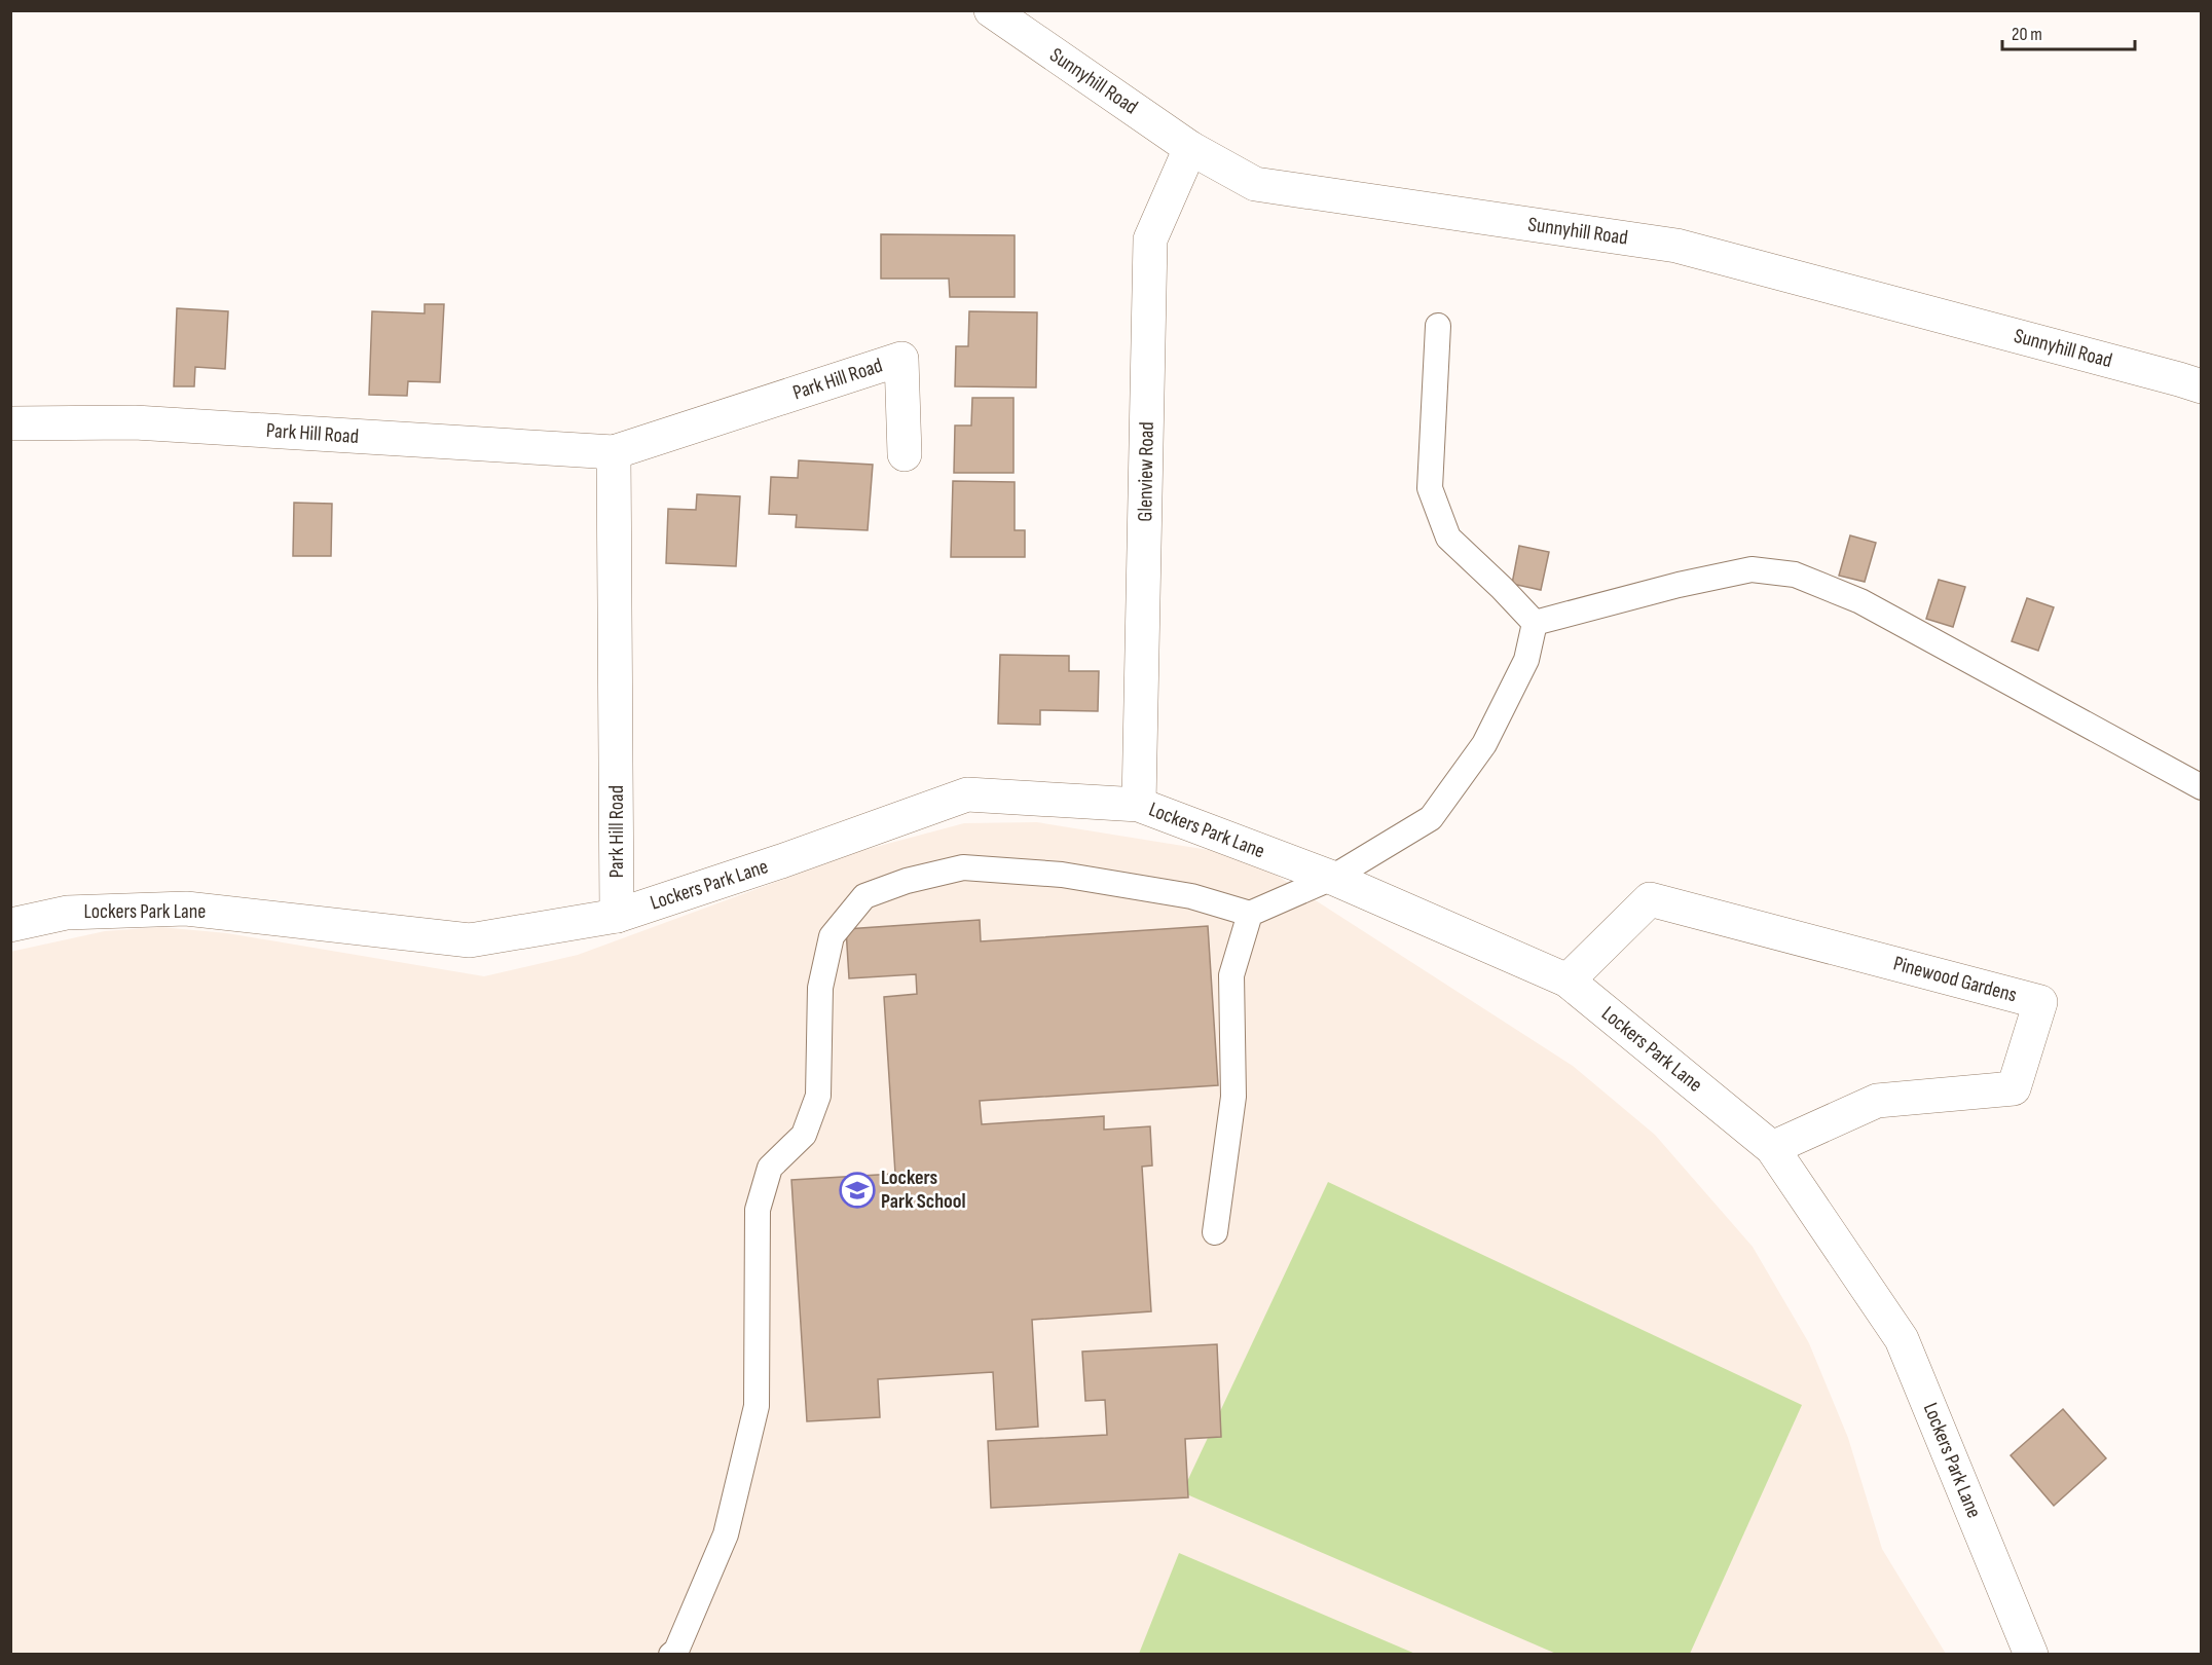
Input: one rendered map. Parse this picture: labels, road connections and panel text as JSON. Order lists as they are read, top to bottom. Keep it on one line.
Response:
{"streets":{"street":["Sunnyhill Road","Park Hill Road","Glenview Road","Lockers Park Lane","Pinewood Gardens"]},"crossings":[["Sunnyhill Road","Glenview Road"],["Park Hill Road","Lockers Park Lane"],["Glenview Road","Lockers Park Lane"],["Lockers Park Lane","Pinewood Gardens"]],"places":{"school or university":["Lockers Park School"]},"scale_bar":"20 m"}
